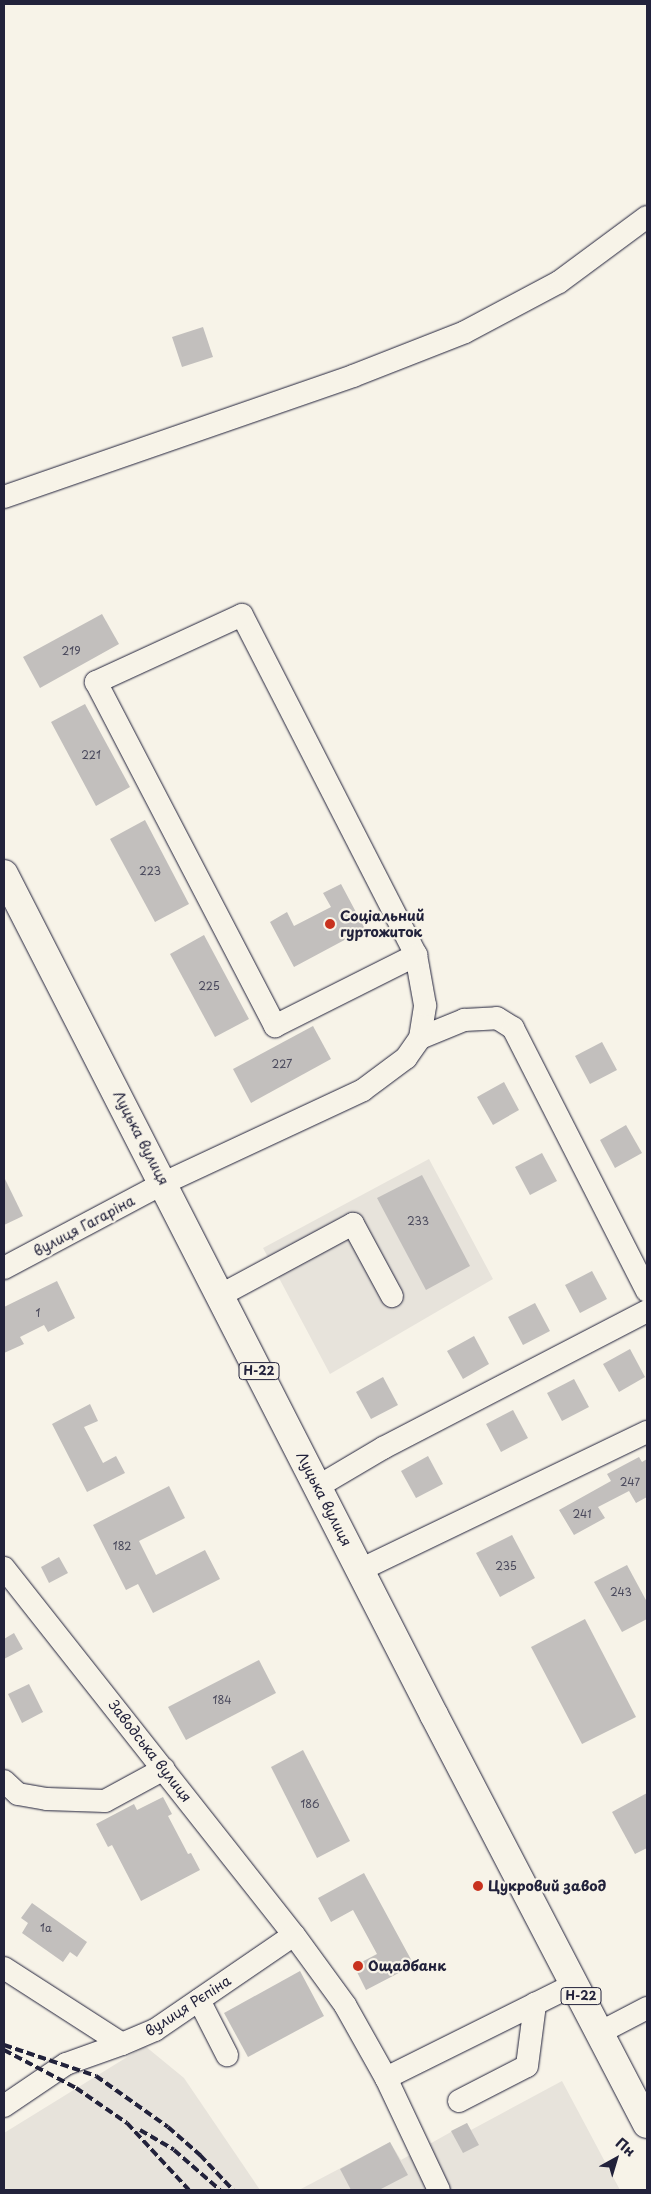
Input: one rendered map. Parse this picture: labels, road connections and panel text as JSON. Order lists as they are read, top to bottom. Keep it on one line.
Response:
{"streets":{"main road":["Луцька вулиця","Н-22"],"street":["вулиця Гагаріна","Заводська вулиця","вулиця Рєпіна"]},"crossings":[["Луцька вулиця","вулиця Гагаріна"],["Заводська вулиця","вулиця Рєпіна"]],"places":["Соціальний гуртожиток","Цукровий завод","Ощадбанк"],"house_numbers":["219","221","223","225","227","233","1","247","241","182","235","243","184","186","1а"],"north":"top right"}
